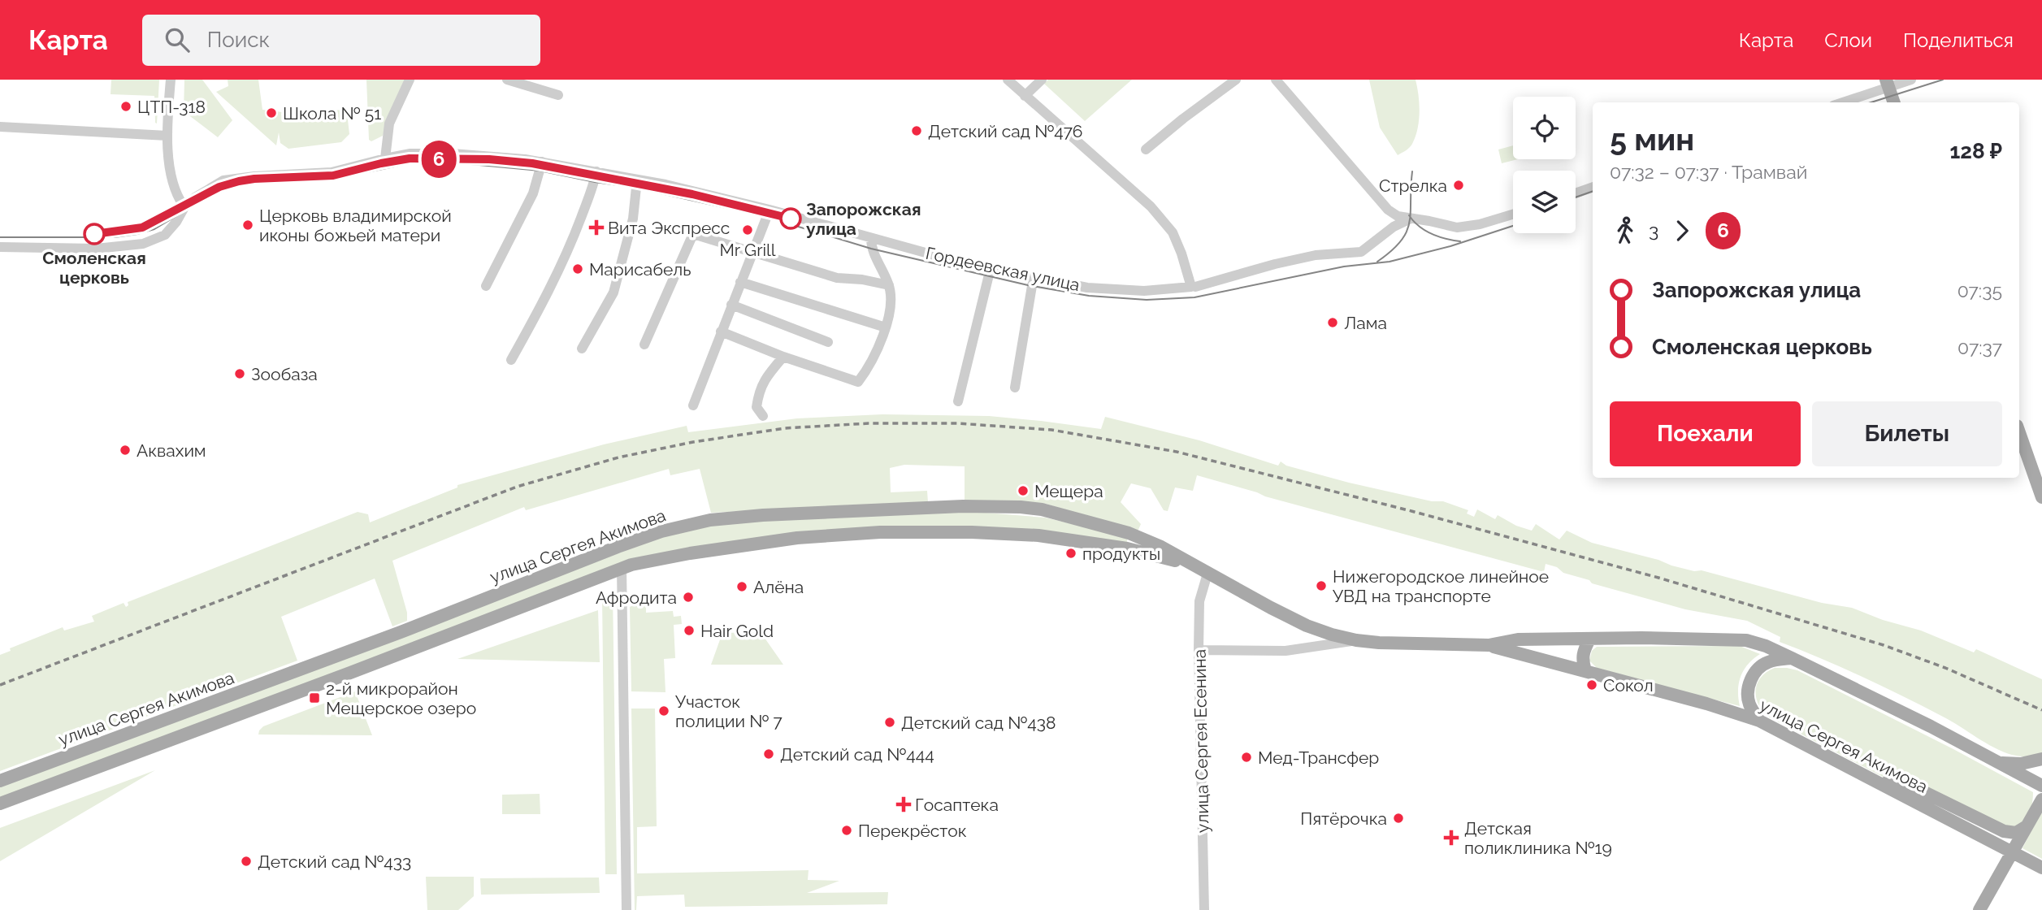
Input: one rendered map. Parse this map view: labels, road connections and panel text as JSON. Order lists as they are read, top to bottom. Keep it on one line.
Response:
{"streets":{"main road":["улица Сергея Акимова"],"street":["Гордеевская улица","улица Сергея Есенина"]},"crossings":[["улица Сергея Акимова","улица Сергея Есенина"]],"places":{"other":["ЦТП-318","Школа № 51","Детский сад №476","Стрелка","Запорожская улица","Церковь владимирской иконы божьей матери","Mr Grill","Смоленская церковь","Марисабель","Лама","Зообаза","Аквахим","Мещера","продукты","Нижегородское линейное УВД на транспорте","Алёна","Афродита","Hair Gold","Сокол","Участок полиции № 7","Детский сад №438","Детский сад №444","Мед-Трансфер","Пятёрочка","Перекрёсток","Детский сад №433"],"health":["Вита Экспресс","Госаптека","Детская поликлиника №19"],"transit":["2-й микрорайон Мещерское озеро"]},"lines":["tram line 6"],"page":{"header":"Карта","search":"Поиск","nav":["Карта","Слои","Поделиться"],"on_map":"6","heading":["5 мин","07:32 – 07:37 · Трамвай","128 ₽"],"legs":["3","6"],"list":[{"name":"Запорожская улица","value":"07:35"},{"name":"Смоленская церковь","value":"07:37"}],"buttons":["Поехали","Билеты"]}}
